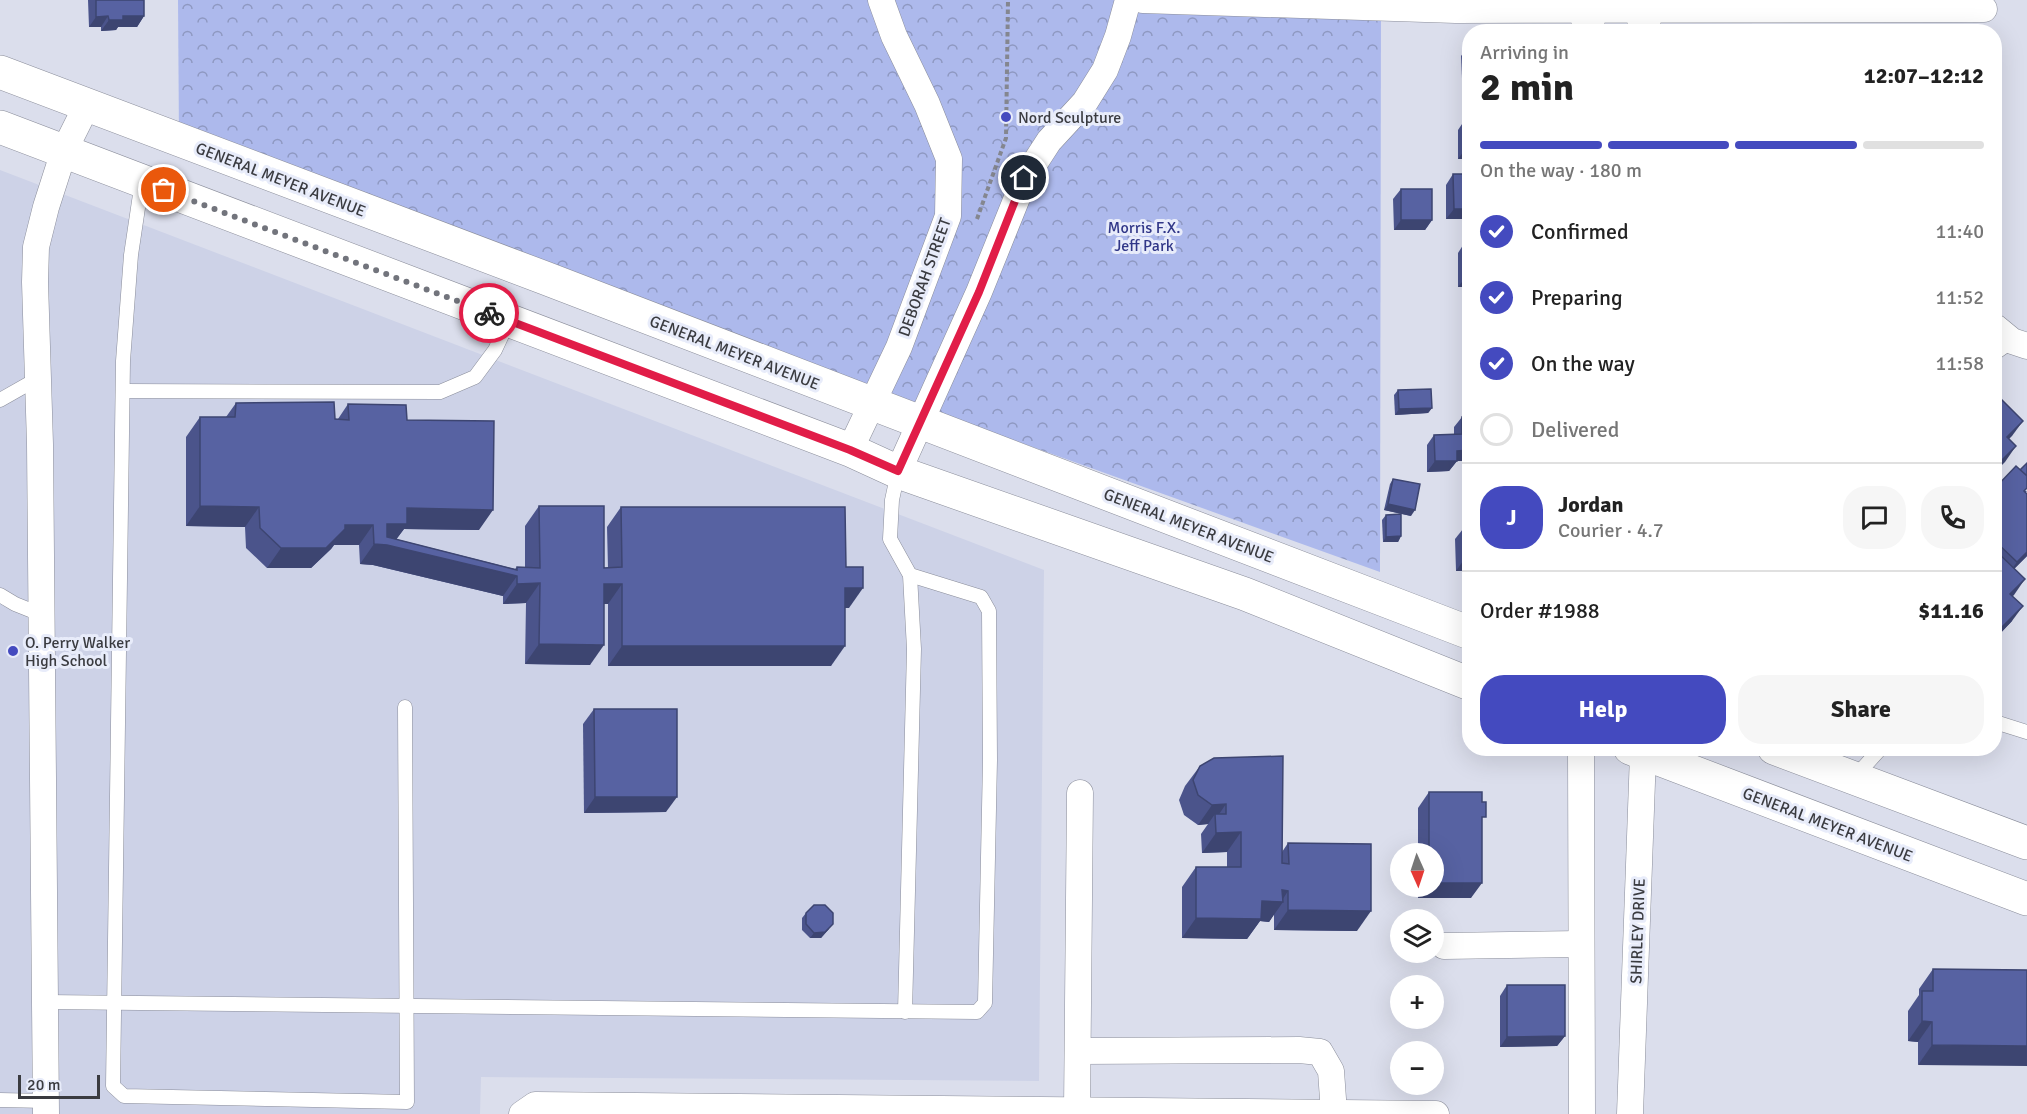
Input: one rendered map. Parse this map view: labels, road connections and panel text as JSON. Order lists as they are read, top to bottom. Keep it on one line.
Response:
{"streets":{"main road":["GENERAL MEYER AVENUE"],"street":["DEBORAH STREET","SHIRLEY DRIVE"]},"crossings":[["GENERAL MEYER AVENUE","DEBORAH STREET"]],"parks":["Morris F.X. Jeff Park"],"places":["Nord Sculpture","O. Perry Walker High School"],"scale_bar":"20 m","north":"bottom","page":{"heading":["2 min","Arriving in","12:07–12:12"],"panel":["Jordan","Courier · 4.7","Order #1988","$11.16"],"bar":"On the way · 180 m","list":[["Confirmed","11:40"],["Preparing","11:52"],["On the way","11:58"],"Delivered"],"round":"J","buttons":["Help","Share"],"map_buttons":["+","−"],"scale":"20 m"}}
